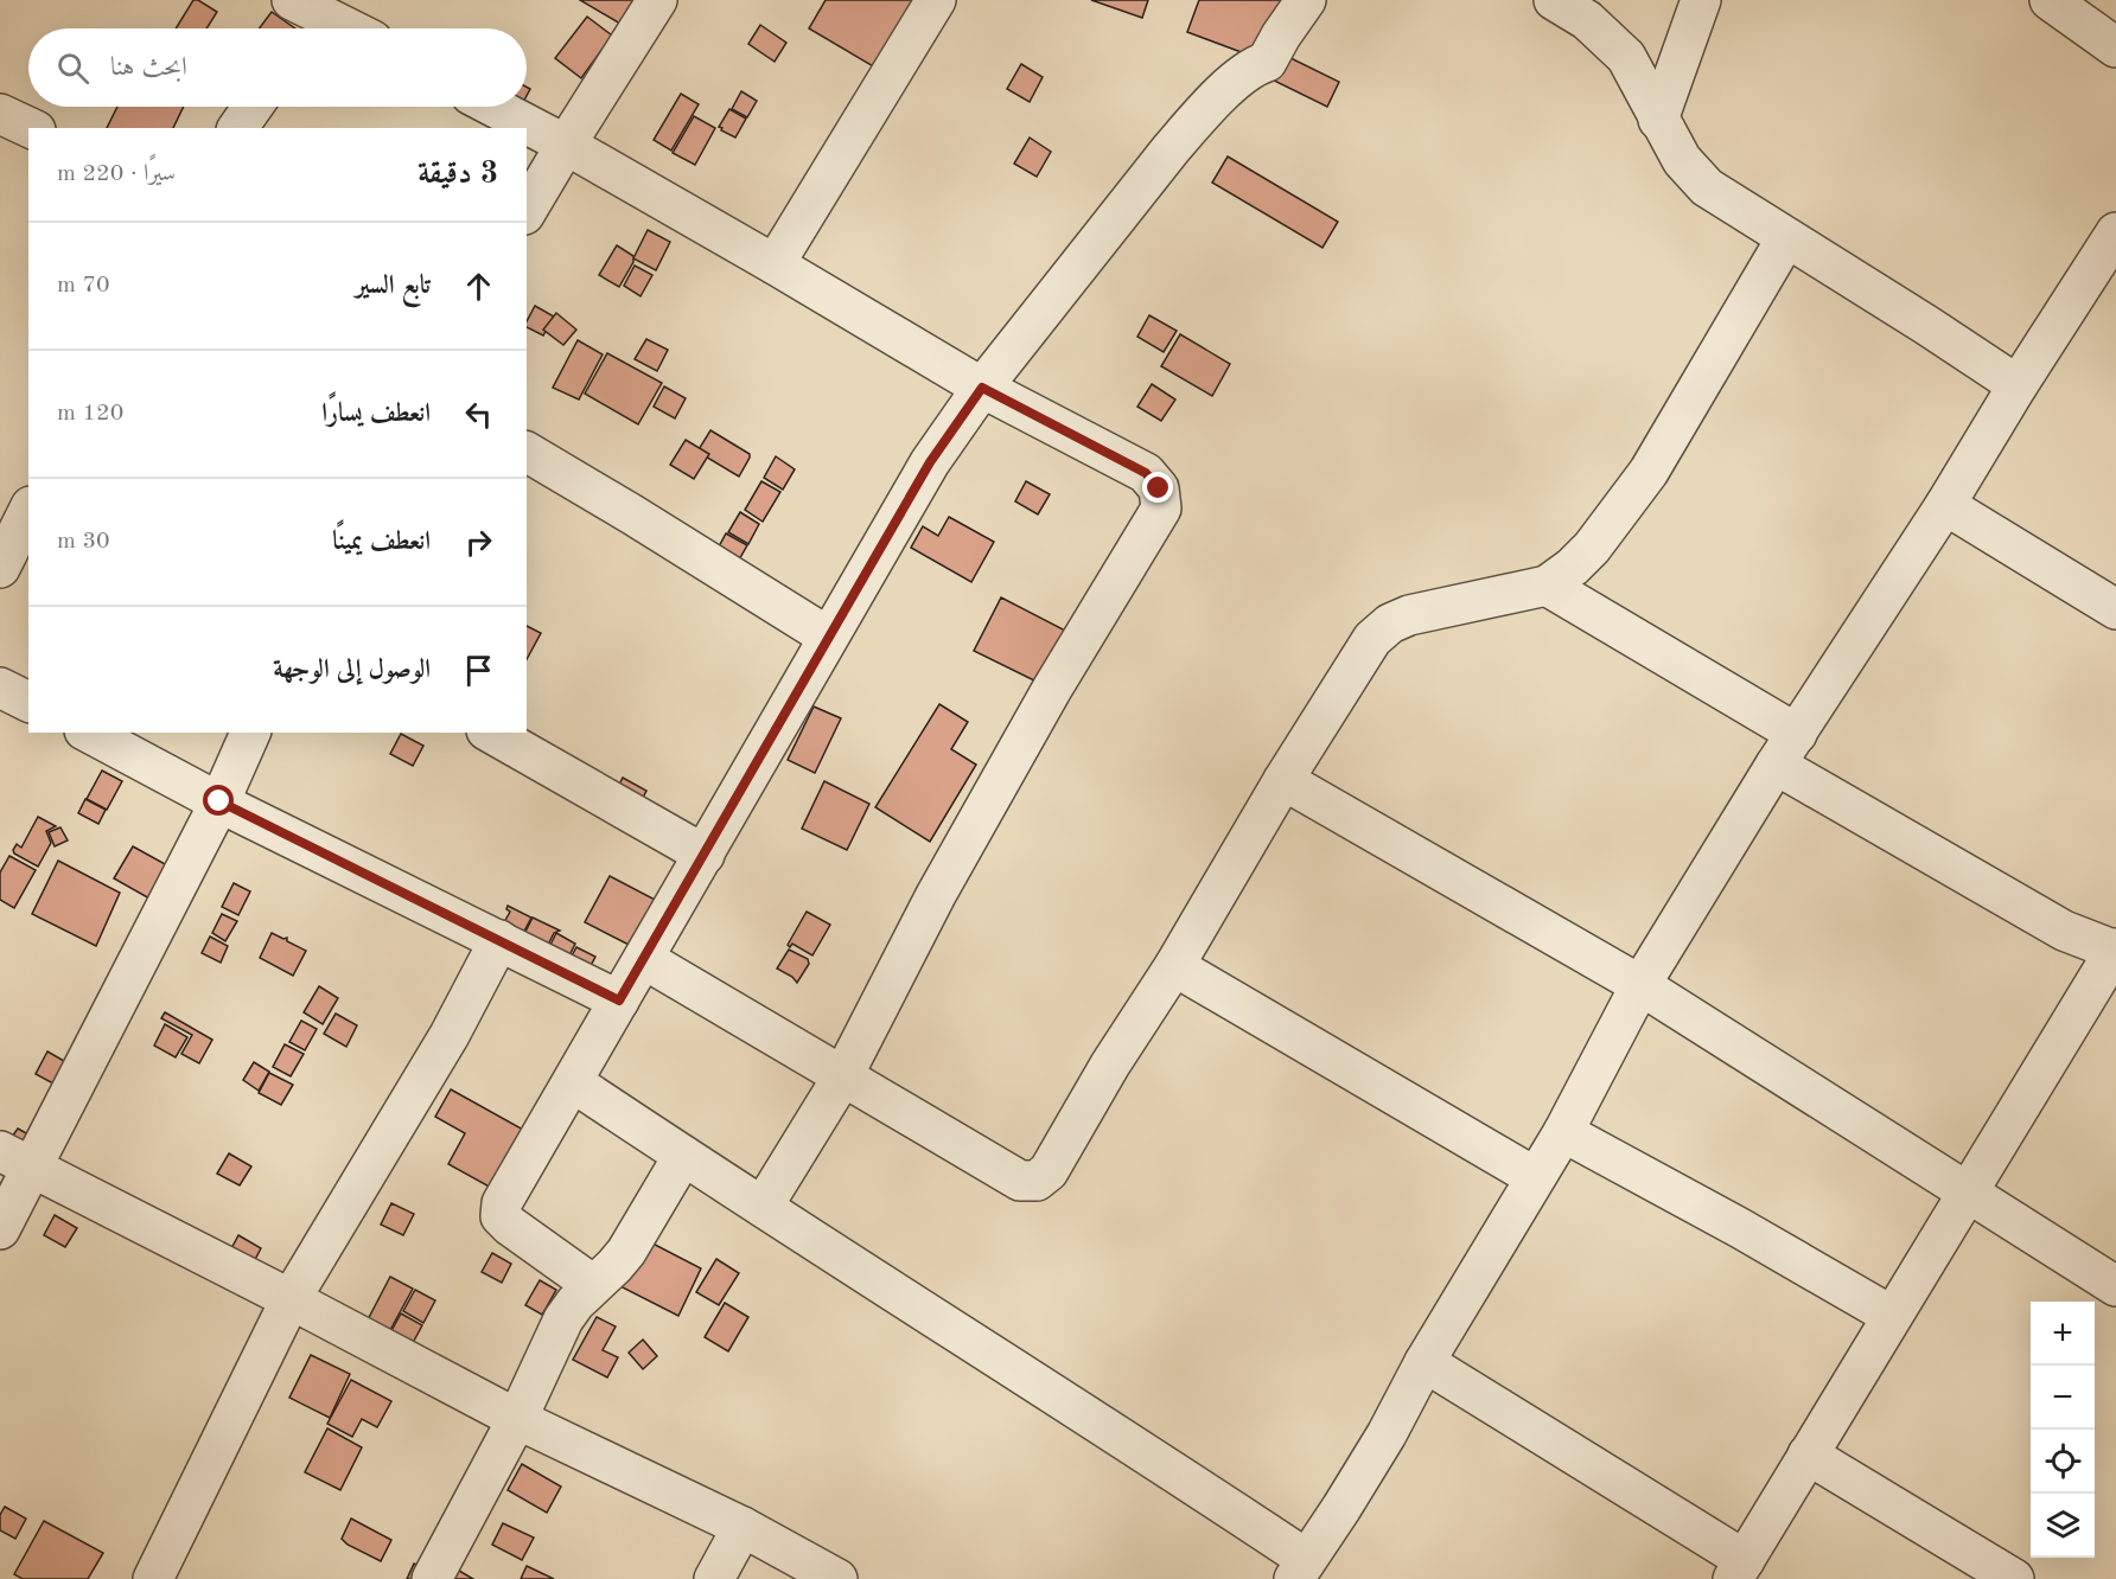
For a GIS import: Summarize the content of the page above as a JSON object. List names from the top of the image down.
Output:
{
  "page": {
    "search": "ابحث هنا",
    "heading": ["3 دقيقة", "سيرًا · 220 m"],
    "list": [
      ["تابع السير", "70 m"],
      ["انعطف يسارًا", "120 m"],
      ["انعطف يمينًا", "30 m"],
      "الوصول إلى الوجهة"
    ],
    "map_buttons": ["+", "−"]
  }
}
